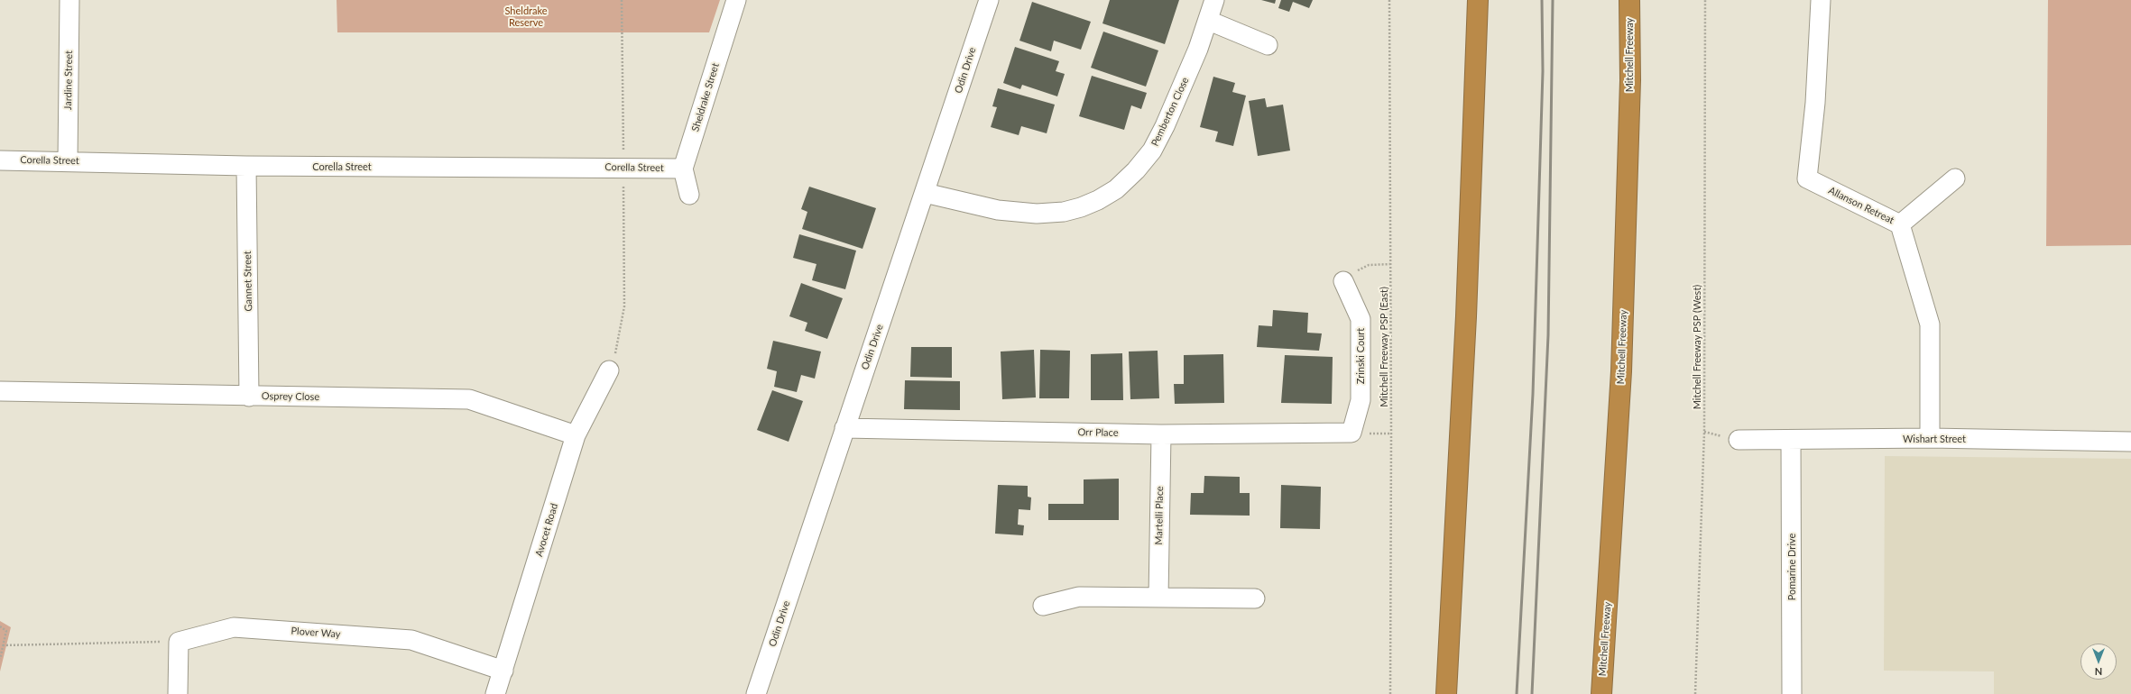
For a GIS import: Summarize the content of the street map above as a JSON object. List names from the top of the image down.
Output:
{
  "streets": {
    "highway": ["Mitchell Freeway"],
    "street": [
      "Odin Drive",
      "Jardine Street",
      "Sheldrake Street",
      "Pemberton Close",
      "Corella Street",
      "Allanson Retreat",
      "Gannet Street",
      "Zrinski Court",
      "Osprey Close",
      "Orr Place",
      "Wishart Street",
      "Martelli Place",
      "Avocet Road",
      "Pomarine Drive",
      "Plover Way"
    ],
    "path": ["Mitchell Freeway PSP (East)", "Mitchell Freeway PSP (West)"]
  },
  "crossings": [
    ["Odin Drive", "Pemberton Close"],
    ["Odin Drive", "Orr Place"],
    ["Jardine Street", "Corella Street"],
    ["Sheldrake Street", "Corella Street"],
    ["Corella Street", "Gannet Street"],
    ["Allanson Retreat", "Wishart Street"],
    ["Gannet Street", "Osprey Close"],
    ["Zrinski Court", "Orr Place"],
    ["Osprey Close", "Avocet Road"],
    ["Orr Place", "Martelli Place"],
    ["Wishart Street", "Pomarine Drive"],
    ["Avocet Road", "Plover Way"]
  ],
  "parks": ["Sheldrake Reserve"],
  "north": "bottom"
}
